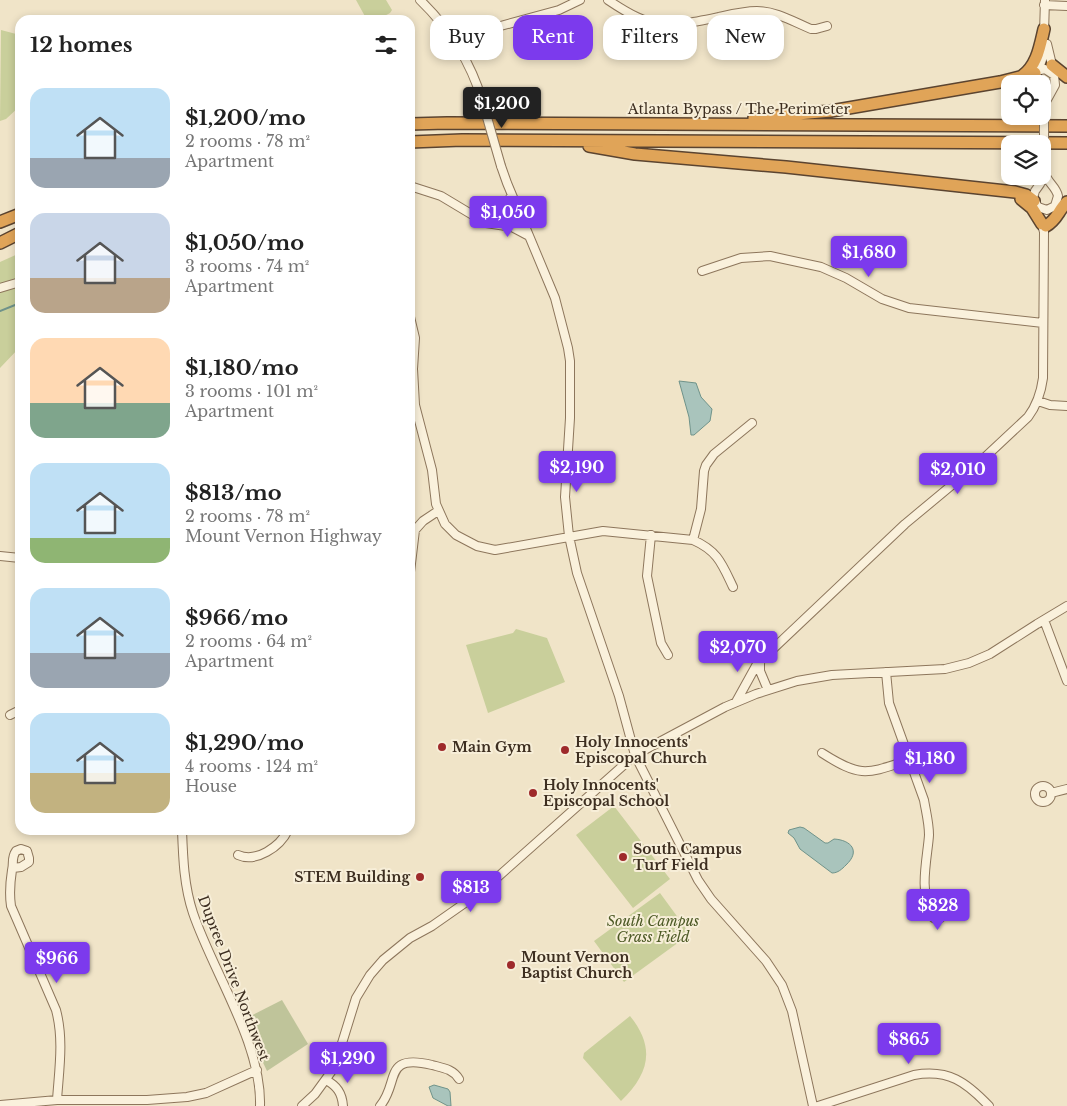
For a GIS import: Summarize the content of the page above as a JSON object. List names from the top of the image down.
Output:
{
  "streets": {
    "highway": ["Atlanta Bypass / The Perimeter"],
    "street": ["Dupree Drive Northwest"]
  },
  "parks": ["South Campus Grass Field"],
  "places": [
    "Main Gym",
    "Holy Innocents' Episcopal Church",
    "Holy Innocents' Episcopal School",
    "South Campus Turf Field",
    "STEM Building",
    "Mount Vernon Baptist Church"
  ],
  "page": {
    "chip": [
      "Buy",
      "Rent",
      "Filters",
      "New"
    ],
    "heading": "12 homes",
    "list": [
      {
        "name": "$1,200/mo",
        "note": "2 rooms · 78 m² · Apartment"
      },
      {
        "name": "$1,050/mo",
        "note": "3 rooms · 74 m² · Apartment"
      },
      {
        "name": "$1,180/mo",
        "note": "3 rooms · 101 m² · Apartment"
      },
      {
        "name": "$813/mo",
        "note": "2 rooms · 78 m² · Mount Vernon Highway"
      },
      {
        "name": "$966/mo",
        "note": "2 rooms · 64 m² · Apartment"
      },
      {
        "name": "$1,290/mo",
        "note": "4 rooms · 124 m² · House"
      }
    ],
    "price": [
      "$1,200",
      "$1,050",
      "$1,680",
      "$2,190",
      "$2,010",
      "$2,070",
      "$1,180",
      "$813",
      "$828",
      "$966",
      "$865",
      "$1,290"
    ]
  }
}
